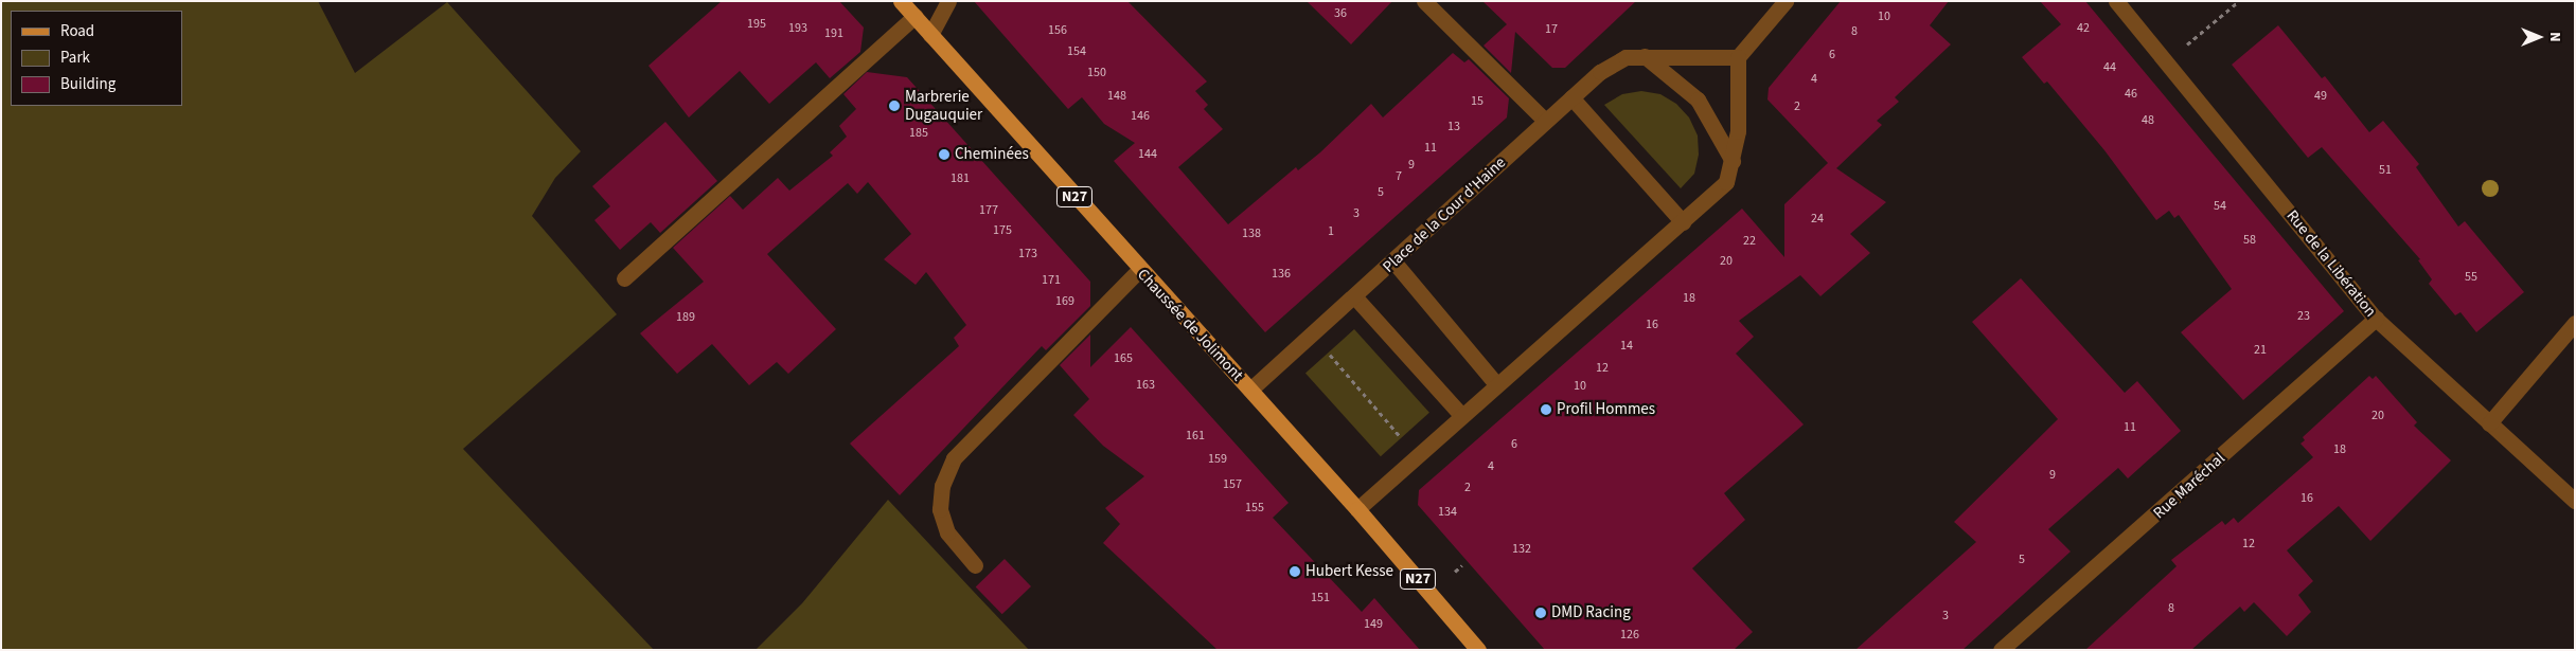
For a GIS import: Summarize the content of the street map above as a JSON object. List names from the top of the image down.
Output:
{
  "streets": {
    "main road": ["N27", "Chaussée de Jolimont"],
    "street": ["Place de la Cour d'Haine", "Rue de la Libération", "Rue Maréchal"]
  },
  "crossings": [
    ["Place de la Cour d'Haine", "Chaussée de Jolimont"],
    ["Rue de la Libération", "Rue Maréchal"]
  ],
  "places": [
    "Marbrerie Dugauquier",
    "Cheminées",
    "Profil Hommes",
    "Hubert Kesse",
    "DMD Racing"
  ],
  "house_numbers": [
    "36",
    "10",
    "195",
    "193",
    "42",
    "17",
    "156",
    "8",
    "191",
    "154",
    "6",
    "44",
    "150",
    "4",
    "46",
    "148",
    "49",
    "15",
    "2",
    "146",
    "48",
    "13",
    "185",
    "11",
    "144",
    "9",
    "51",
    "7",
    "181",
    "5",
    "54",
    "177",
    "3",
    "24",
    "175",
    "1",
    "138",
    "58",
    "22",
    "173",
    "20",
    "136",
    "55",
    "171",
    "18",
    "169",
    "23",
    "189",
    "16",
    "14",
    "21",
    "165",
    "12",
    "163",
    "10",
    "20",
    "11",
    "161",
    "6",
    "18",
    "159",
    "4",
    "9",
    "157",
    "2",
    "16",
    "155",
    "134",
    "12",
    "132",
    "5",
    "151",
    "8",
    "3",
    "149",
    "126"
  ],
  "legend": ["Road", "Park", "Building"],
  "north": "right"
}
